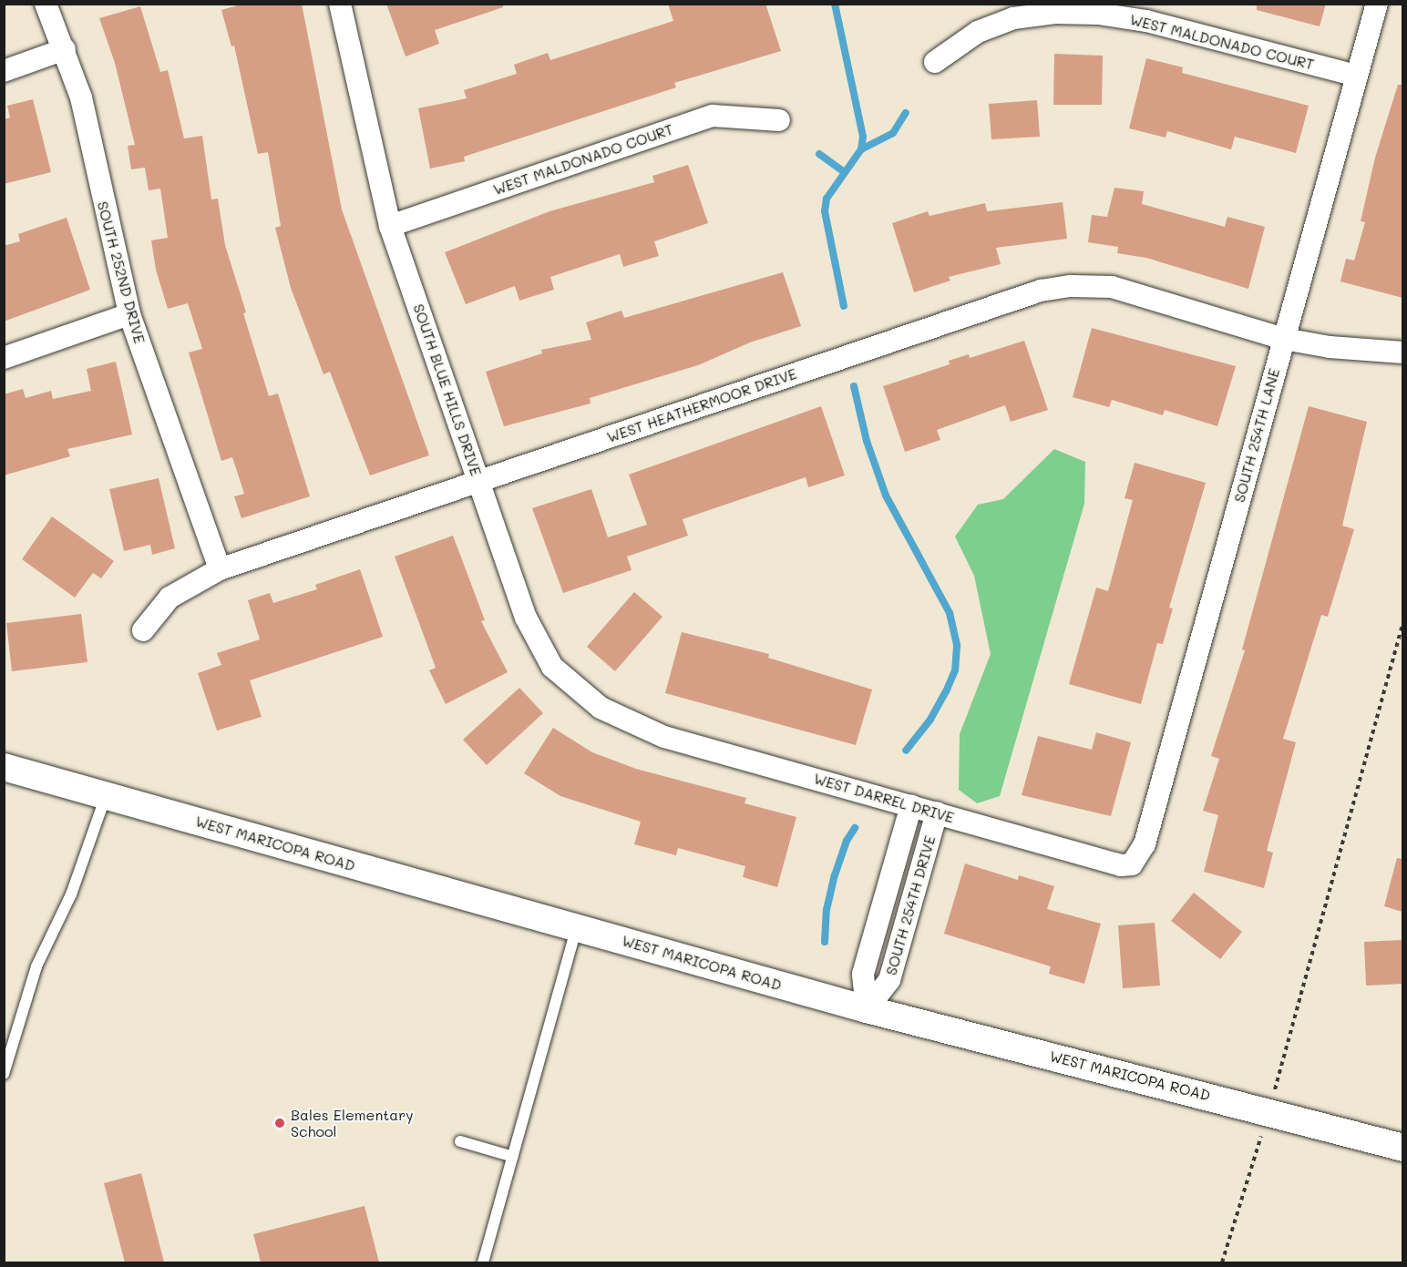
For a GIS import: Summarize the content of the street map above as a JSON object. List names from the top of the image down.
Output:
{
  "streets": {
    "street": [
      "WEST MALDONADO COURT",
      "SOUTH 252ND DRIVE",
      "SOUTH BLUE HILLS DRIVE",
      "WEST HEATHERMOOR DRIVE",
      "SOUTH 254TH LANE",
      "WEST DARREL DRIVE",
      "WEST MARICOPA ROAD",
      "SOUTH 254TH DRIVE"
    ]
  },
  "crossings": [
    ["WEST MALDONADO COURT", "SOUTH BLUE HILLS DRIVE"],
    ["WEST MALDONADO COURT", "SOUTH 254TH LANE"],
    ["SOUTH 252ND DRIVE", "WEST HEATHERMOOR DRIVE"],
    ["SOUTH BLUE HILLS DRIVE", "WEST HEATHERMOOR DRIVE"],
    ["SOUTH BLUE HILLS DRIVE", "WEST DARREL DRIVE"],
    ["WEST HEATHERMOOR DRIVE", "SOUTH 254TH LANE"],
    ["SOUTH 254TH LANE", "WEST DARREL DRIVE"],
    ["WEST DARREL DRIVE", "SOUTH 254TH DRIVE"],
    ["WEST MARICOPA ROAD", "SOUTH 254TH DRIVE"]
  ],
  "places": ["Bales Elementary School"]
}
